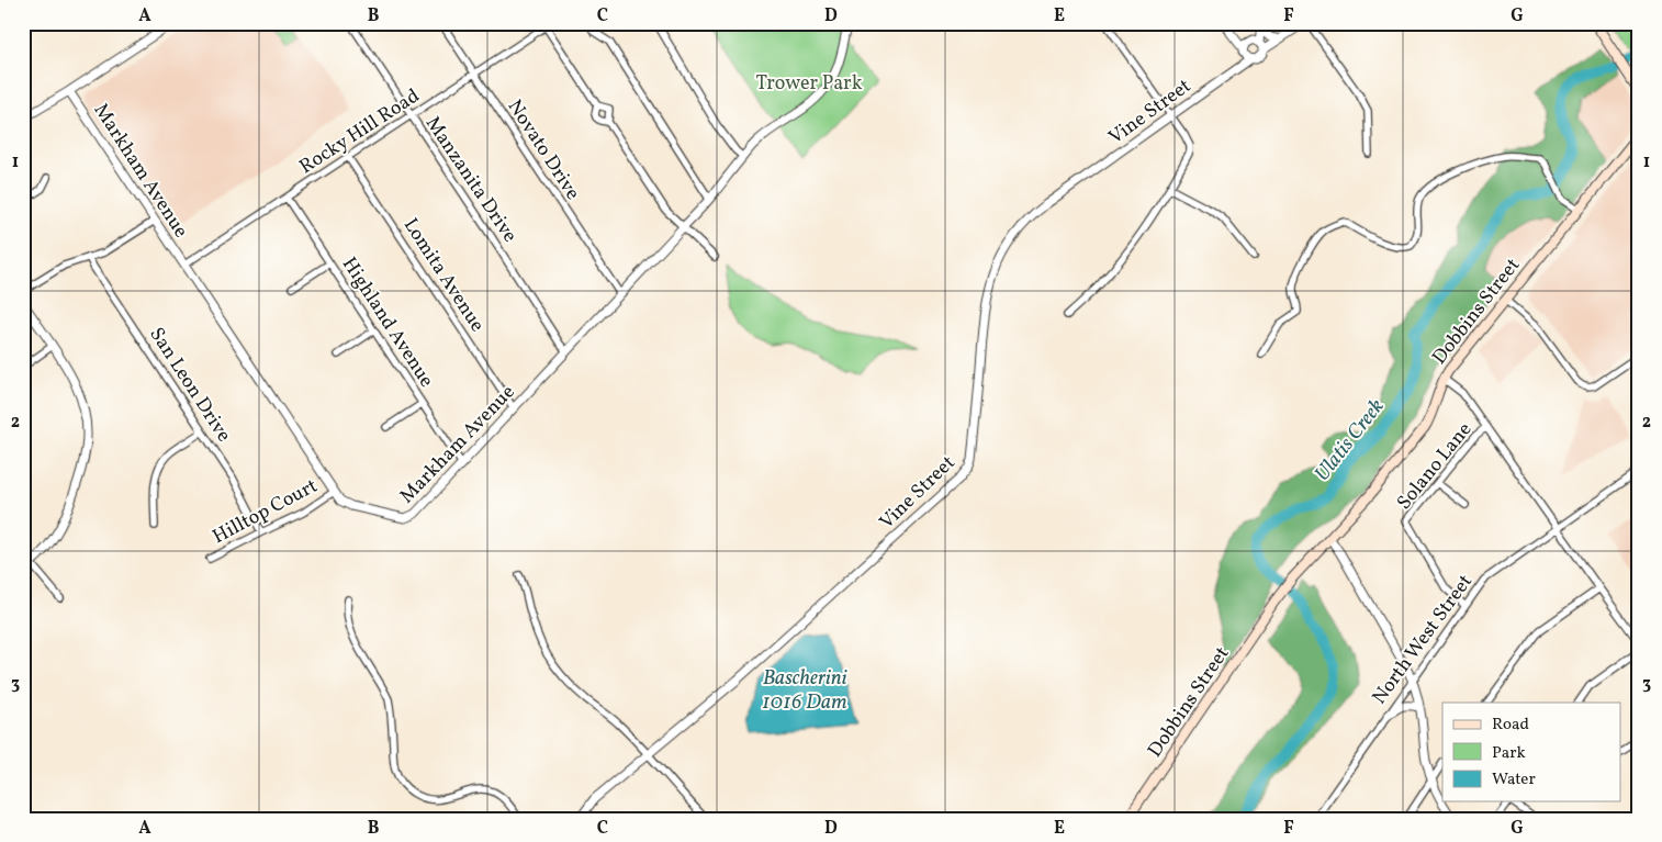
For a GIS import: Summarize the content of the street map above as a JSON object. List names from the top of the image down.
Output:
{
  "streets": {
    "main road": ["Dobbins Street"],
    "street": [
      "Vine Street",
      "Rocky Hill Road",
      "Novato Drive",
      "Markham Avenue",
      "Manzanita Drive",
      "Lomita Avenue",
      "Highland Avenue",
      "San Leon Drive",
      "Solano Lane",
      "Hilltop Court",
      "North West Street"
    ]
  },
  "crossings": [
    ["Rocky Hill Road", "Novato Drive"],
    ["Rocky Hill Road", "Markham Avenue"],
    ["Rocky Hill Road", "Manzanita Drive"],
    ["Rocky Hill Road", "Lomita Avenue"],
    ["Rocky Hill Road", "Highland Avenue"],
    ["Novato Drive", "Markham Avenue"],
    ["Markham Avenue", "Manzanita Drive"],
    ["Markham Avenue", "Lomita Avenue"],
    ["Markham Avenue", "Highland Avenue"],
    ["Markham Avenue", "Hilltop Court"],
    ["San Leon Drive", "Hilltop Court"],
    ["Solano Lane", "North West Street"]
  ],
  "water": ["Ulatis Creek", "Bascherini 1016 Dam"],
  "parks": ["Trower Park"],
  "legend": ["Road", "Park", "Water"],
  "grid": {
    "columns": [
      "A",
      "B",
      "C",
      "D",
      "E",
      "F",
      "G"
    ],
    "rows": ["1", "2", "3"]
  }
}
